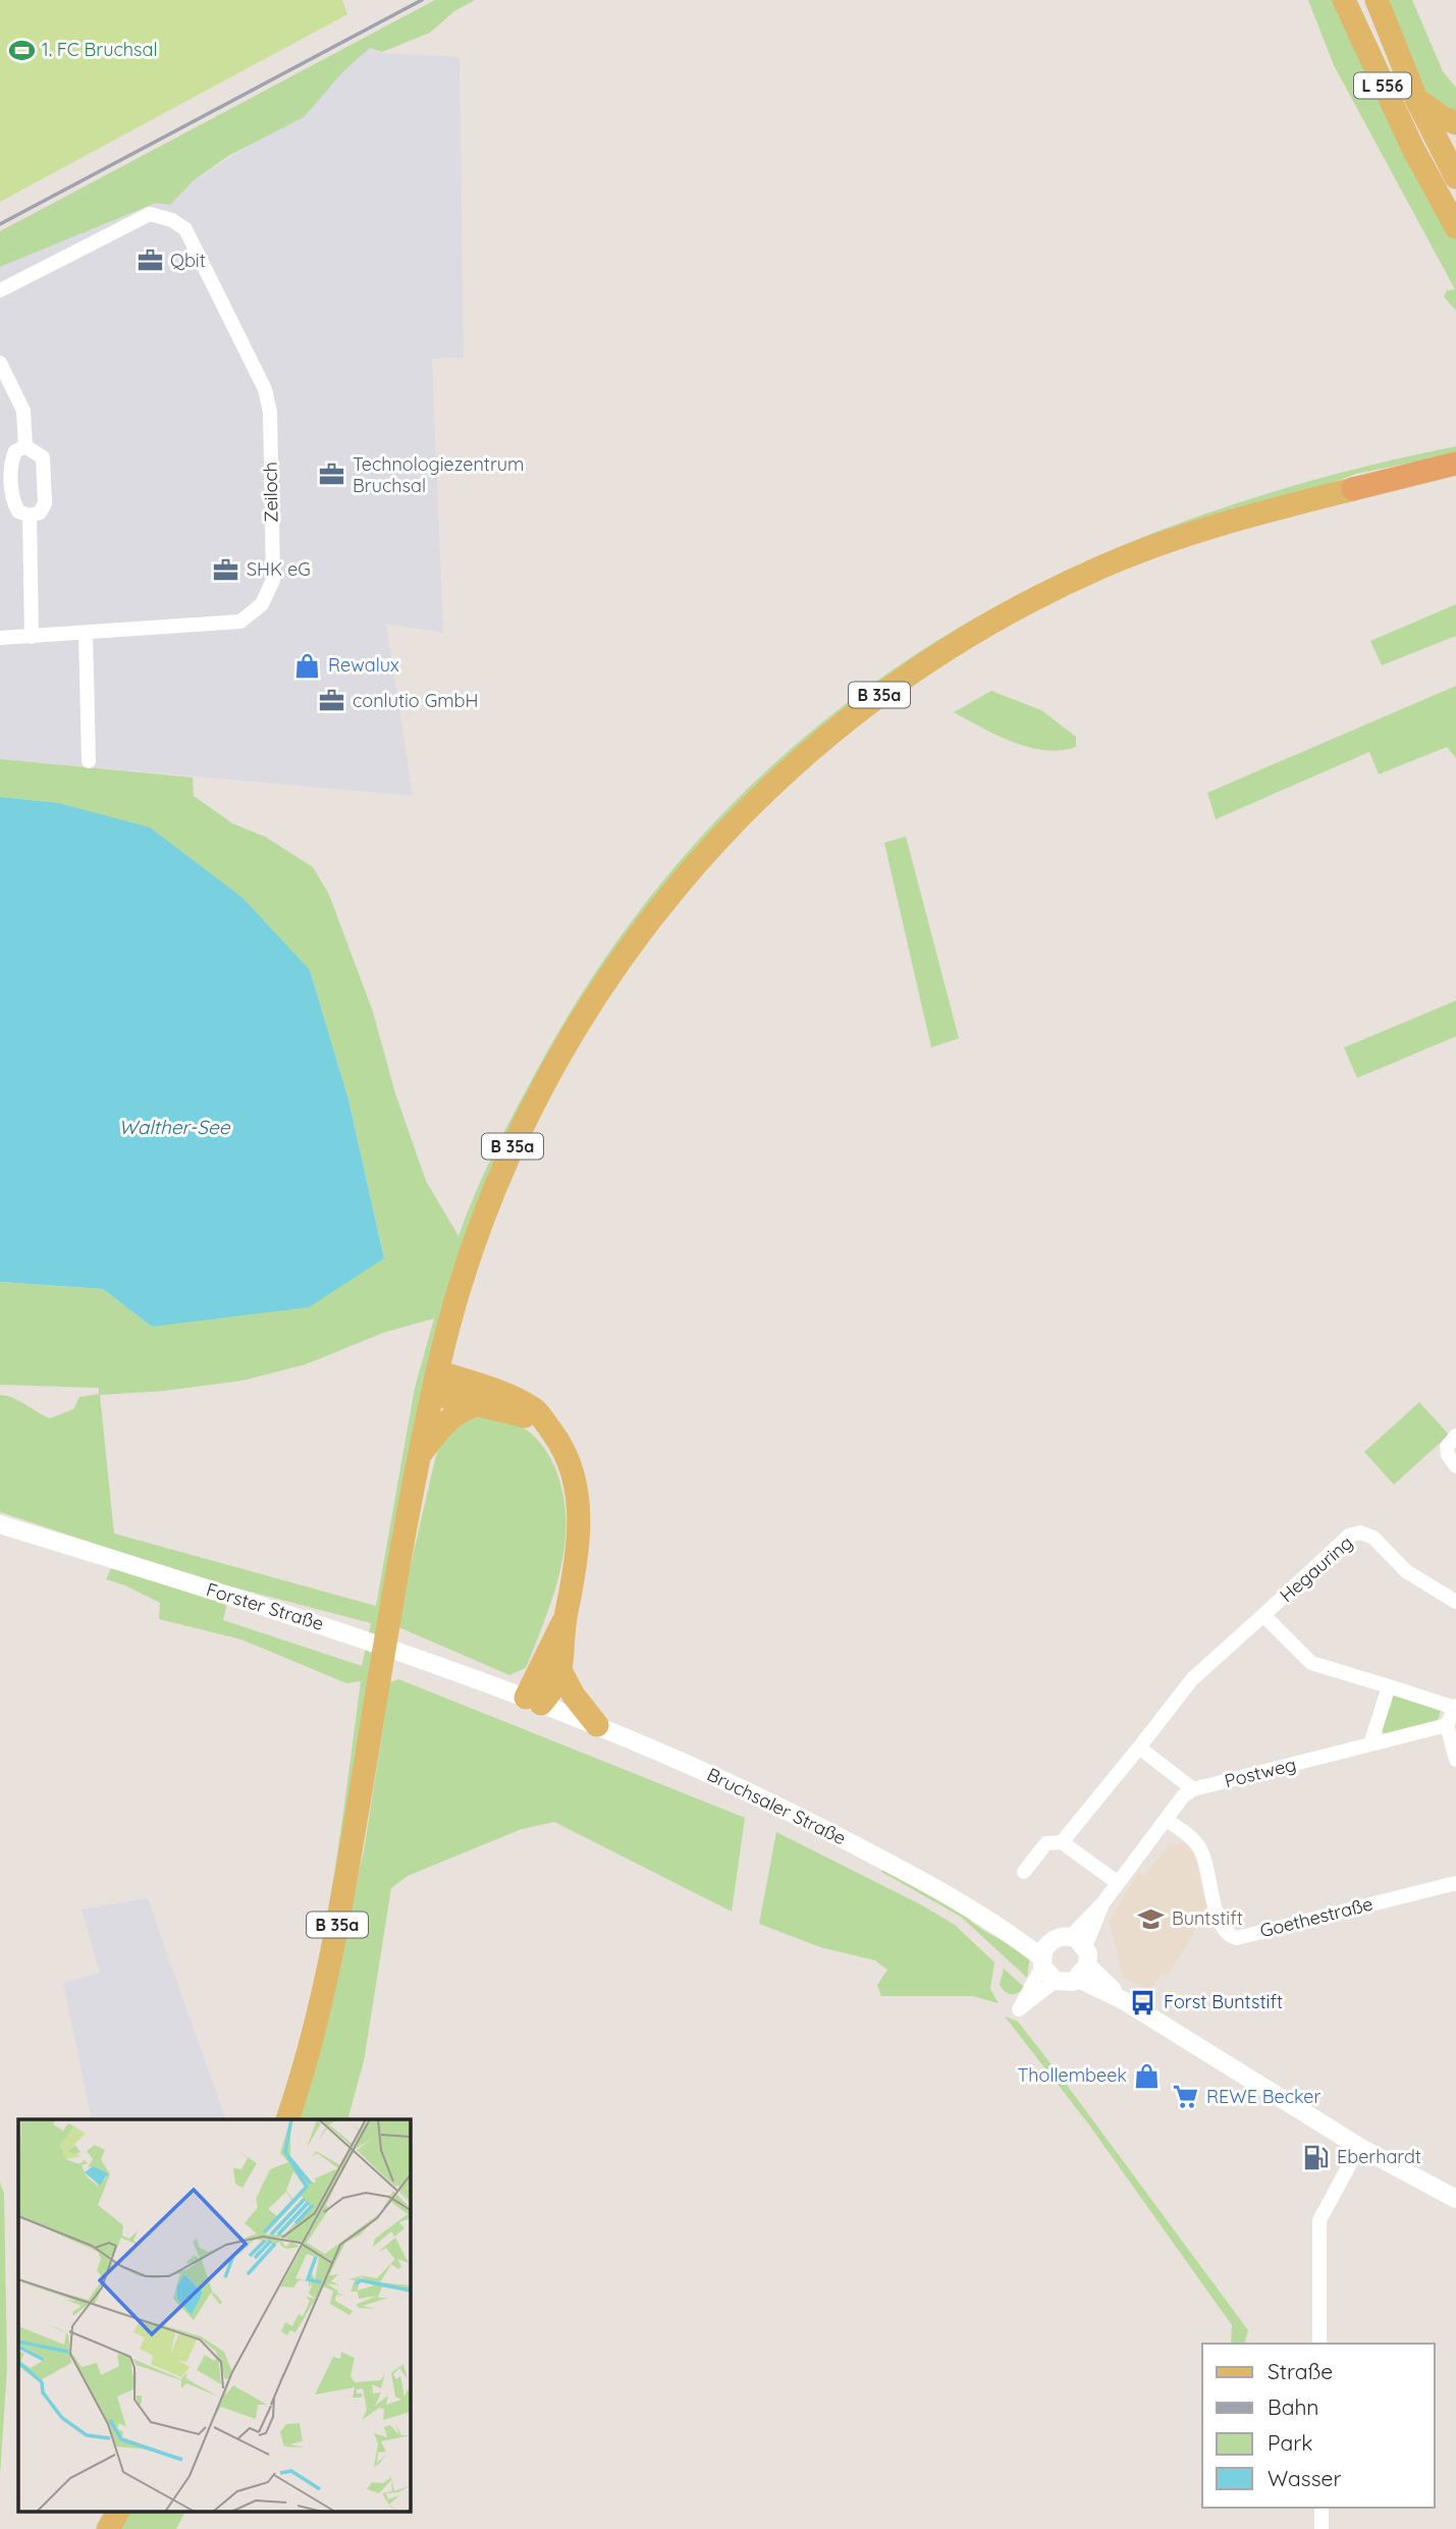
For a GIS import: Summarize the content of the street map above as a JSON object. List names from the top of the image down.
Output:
{
  "streets": {
    "highway": ["B 35a"],
    "main road": ["L 556"],
    "street": [
      "Zeiloch",
      "Hegauring",
      "Forster Straße",
      "Postweg",
      "Bruchsaler Straße",
      "Goethestraße"
    ]
  },
  "crossings": [
    ["Forster Straße", "Bruchsaler Straße"]
  ],
  "water": ["Walther-See"],
  "places": {
    "sports": ["1. FC Bruchsal"],
    "office": [
      "Qbit",
      "Technologiezentrum Bruchsal",
      "SHK eG",
      "conlutio GmbH"
    ],
    "shop": ["Rewalux", "Thollembeek"],
    "school or university": ["Buntstift"],
    "bus stop": ["Forst Buntstift"],
    "supermarket": ["REWE Becker"],
    "fuel station": ["Eberhardt"]
  },
  "legend": [
    "Straße",
    "Bahn",
    "Park",
    "Wasser"
  ]
}
